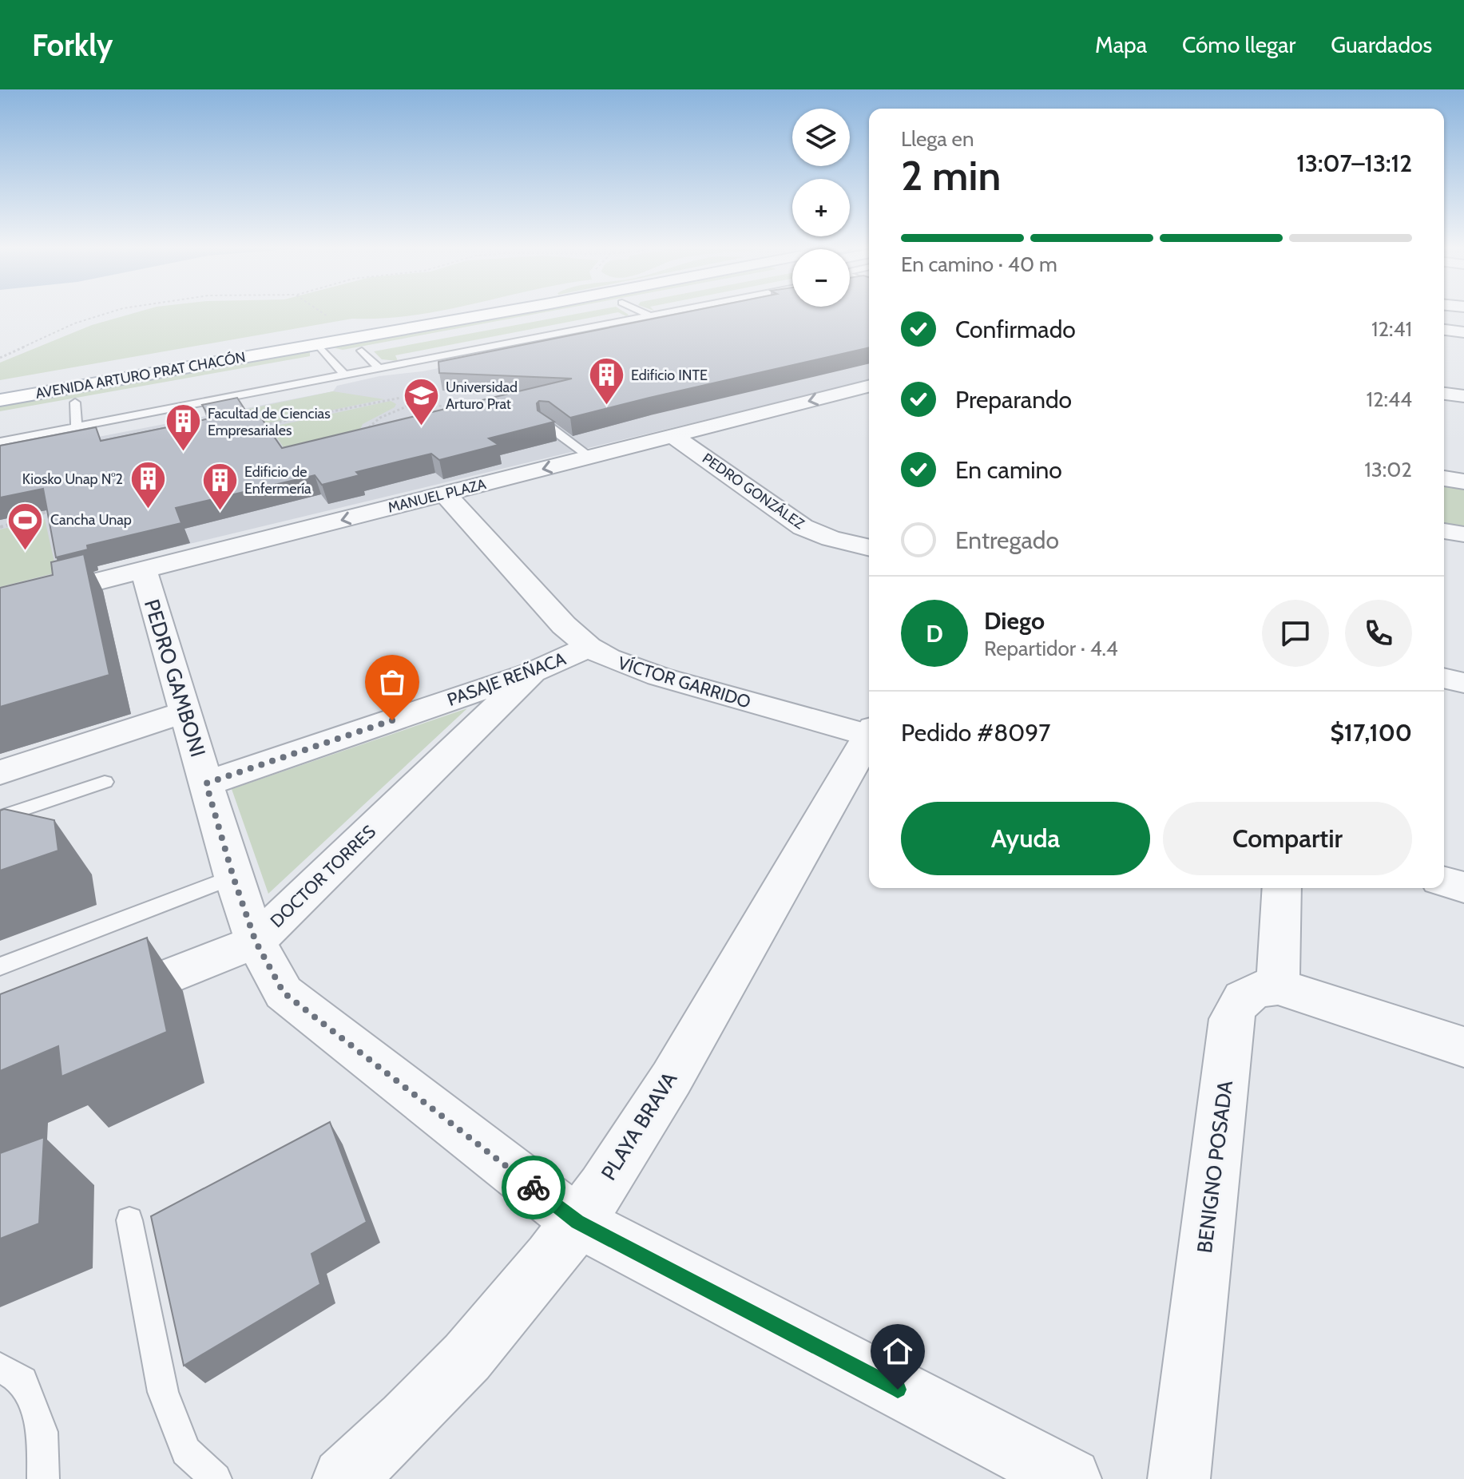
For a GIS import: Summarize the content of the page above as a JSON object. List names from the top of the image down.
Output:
{
  "streets": {
    "main road": ["AVENIDA ARTURO PRAT CHACÓN"],
    "street": [
      "PEDRO GONZÁLEZ",
      "MANUEL PLAZA",
      "PEDRO GAMBONI",
      "PASAJE REÑACA",
      "VÍCTOR GARRIDO",
      "DOCTOR TORRES",
      "PLAYA BRAVA",
      "BENIGNO POSADA"
    ]
  },
  "crossings": [
    ["PEDRO GONZÁLEZ", "MANUEL PLAZA"],
    ["MANUEL PLAZA", "PEDRO GAMBONI"],
    ["MANUEL PLAZA", "VÍCTOR GARRIDO"],
    ["PEDRO GAMBONI", "PASAJE REÑACA"],
    ["PEDRO GAMBONI", "DOCTOR TORRES"],
    ["PEDRO GAMBONI", "PLAYA BRAVA"],
    ["PASAJE REÑACA", "VÍCTOR GARRIDO"],
    ["PASAJE REÑACA", "DOCTOR TORRES"]
  ],
  "one_way": ["MANUEL PLAZA"],
  "places": {
    "building": [
      "Edificio INTE",
      "Facultad de Ciencias Empresariales",
      "Kiosko Unap N°2",
      "Edificio de Enfermería"
    ],
    "school or university": ["Universidad Arturo Prat"],
    "sports": ["Cancha Unap"]
  },
  "page": {
    "header": "Forkly",
    "nav": ["Mapa", "Cómo llegar", "Guardados"],
    "map_buttons": ["+", "−"],
    "heading": ["2 min", "Llega en", "13:07–13:12"],
    "panel": [
      "Diego",
      "Repartidor · 4.4",
      "Pedido #8097",
      "$17,100"
    ],
    "bar": "En camino · 40 m",
    "list": [
      ["Confirmado", "12:41"],
      ["Preparando", "12:44"],
      ["En camino", "13:02"],
      "Entregado"
    ],
    "round": "D",
    "buttons": ["Ayuda", "Compartir"]
  }
}
